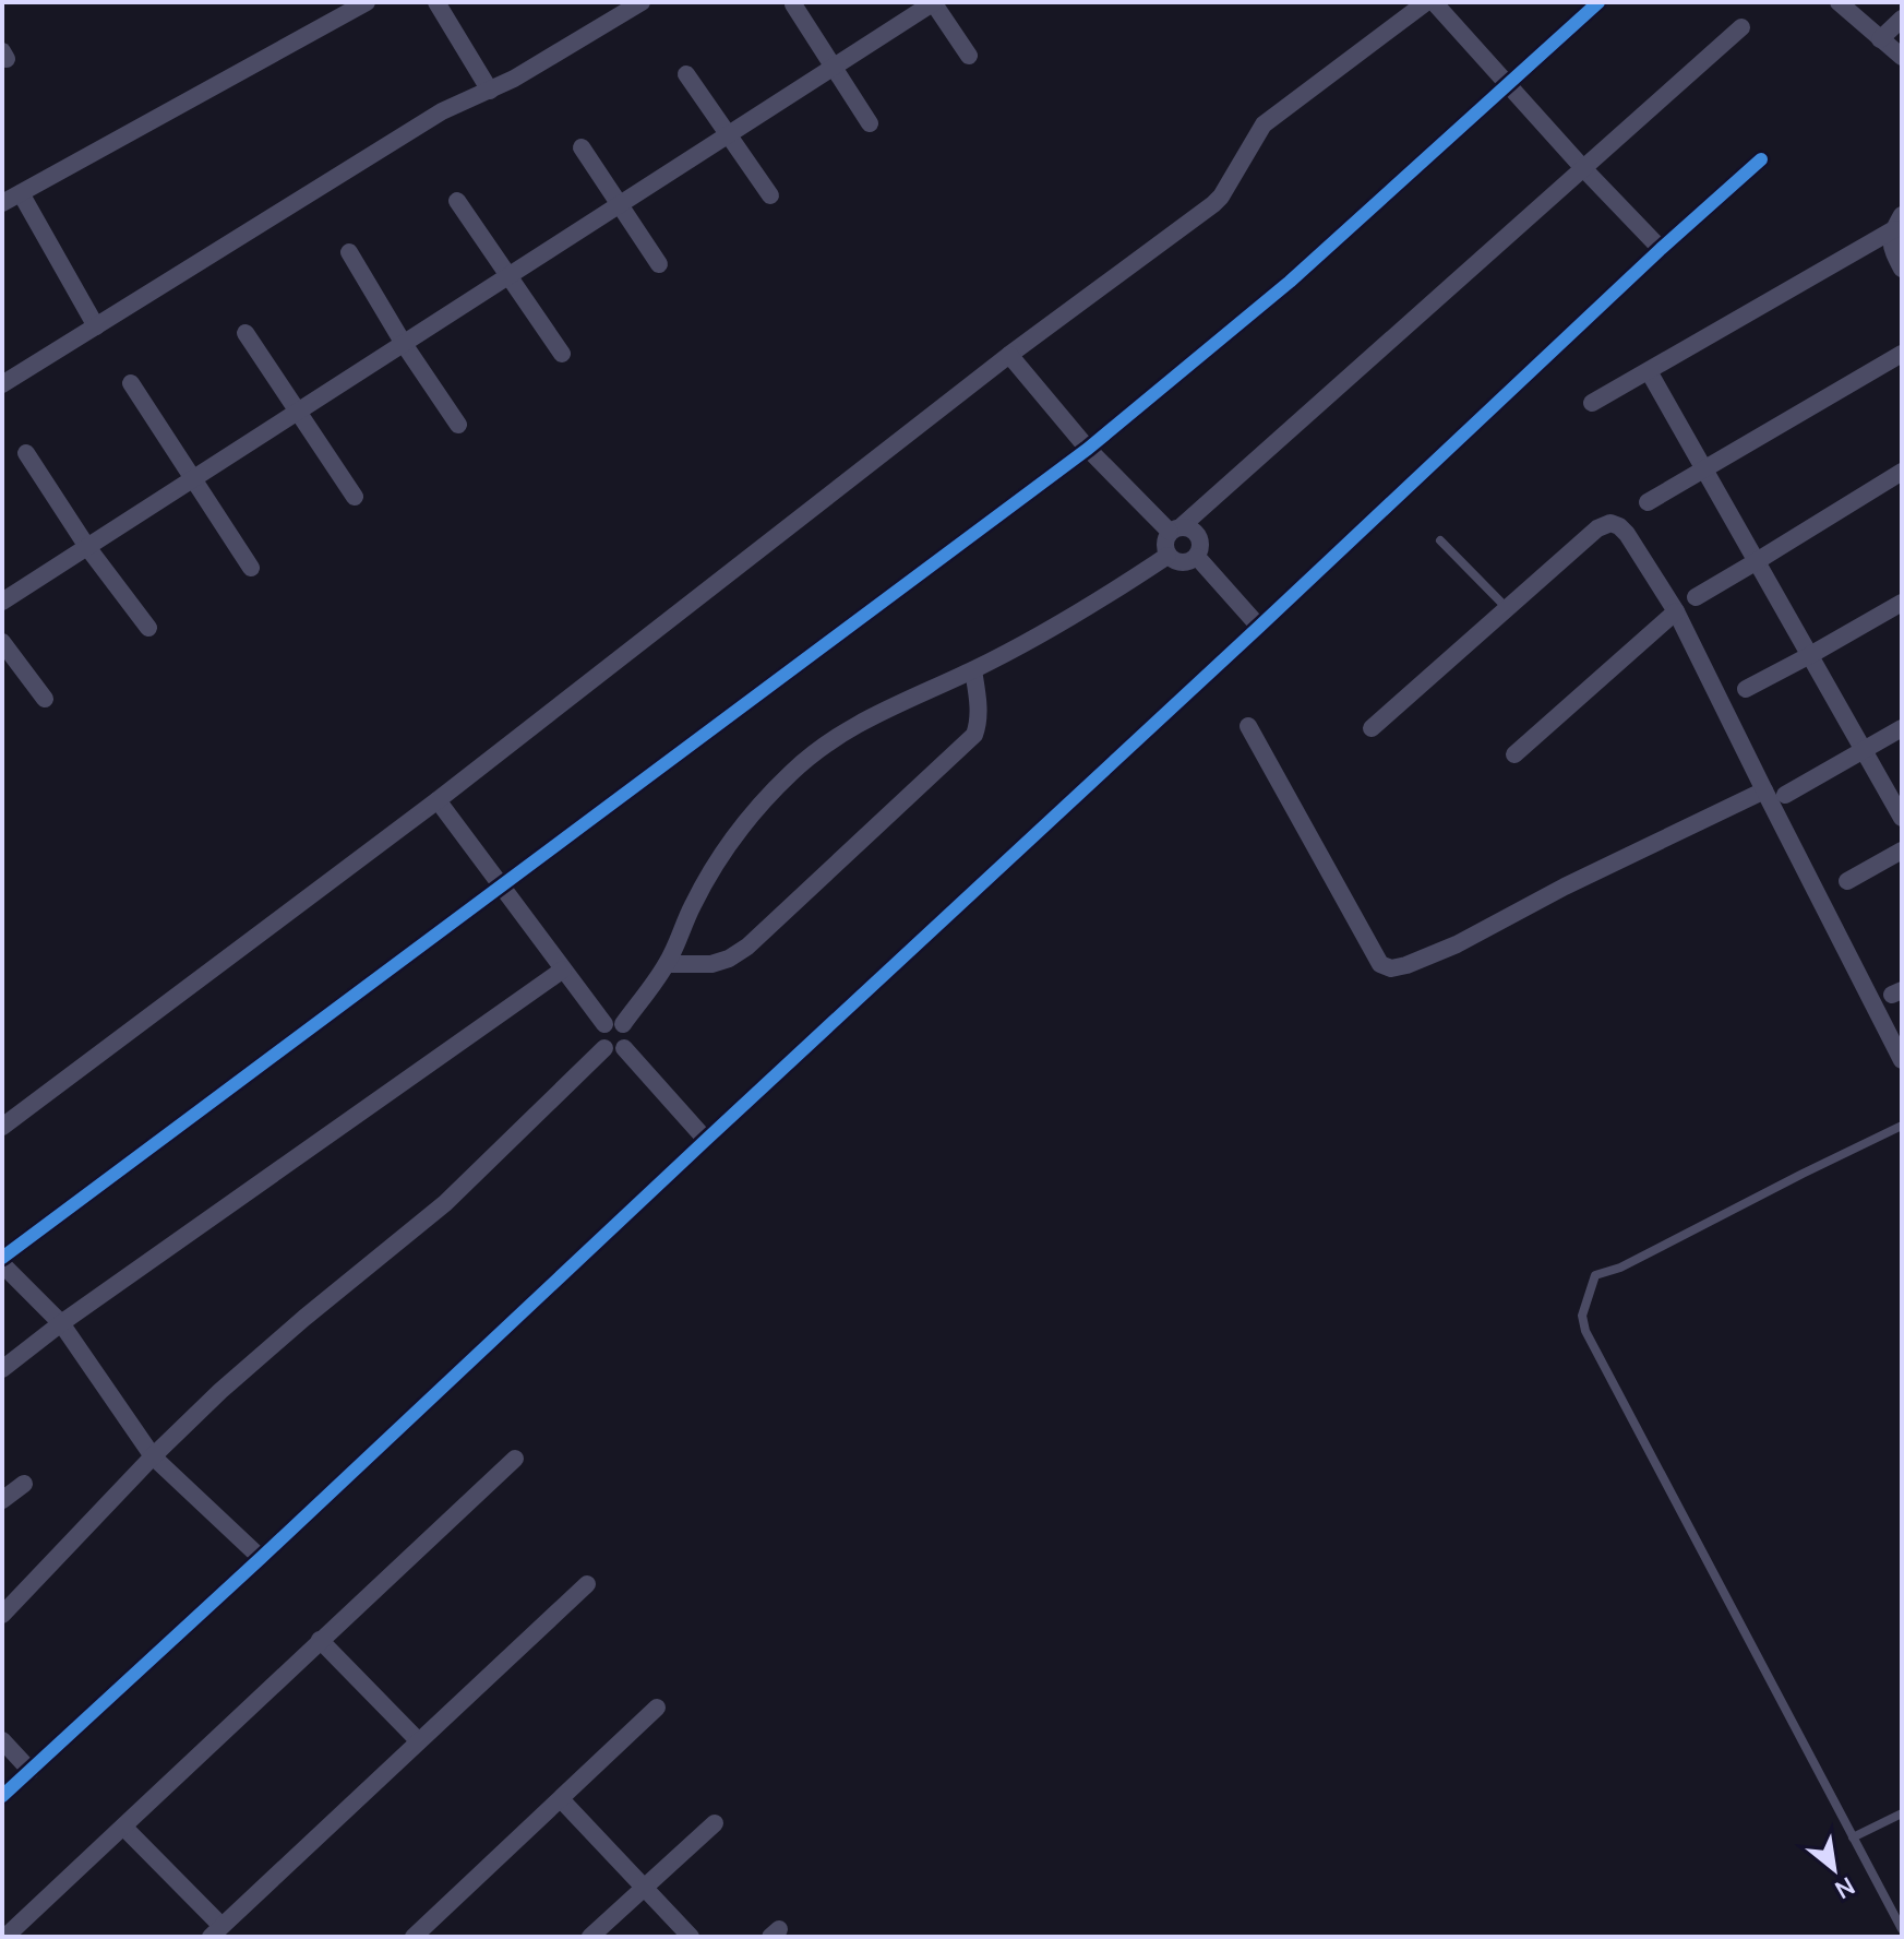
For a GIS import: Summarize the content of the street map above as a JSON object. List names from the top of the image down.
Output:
{
  "north": "bottom right"
}
